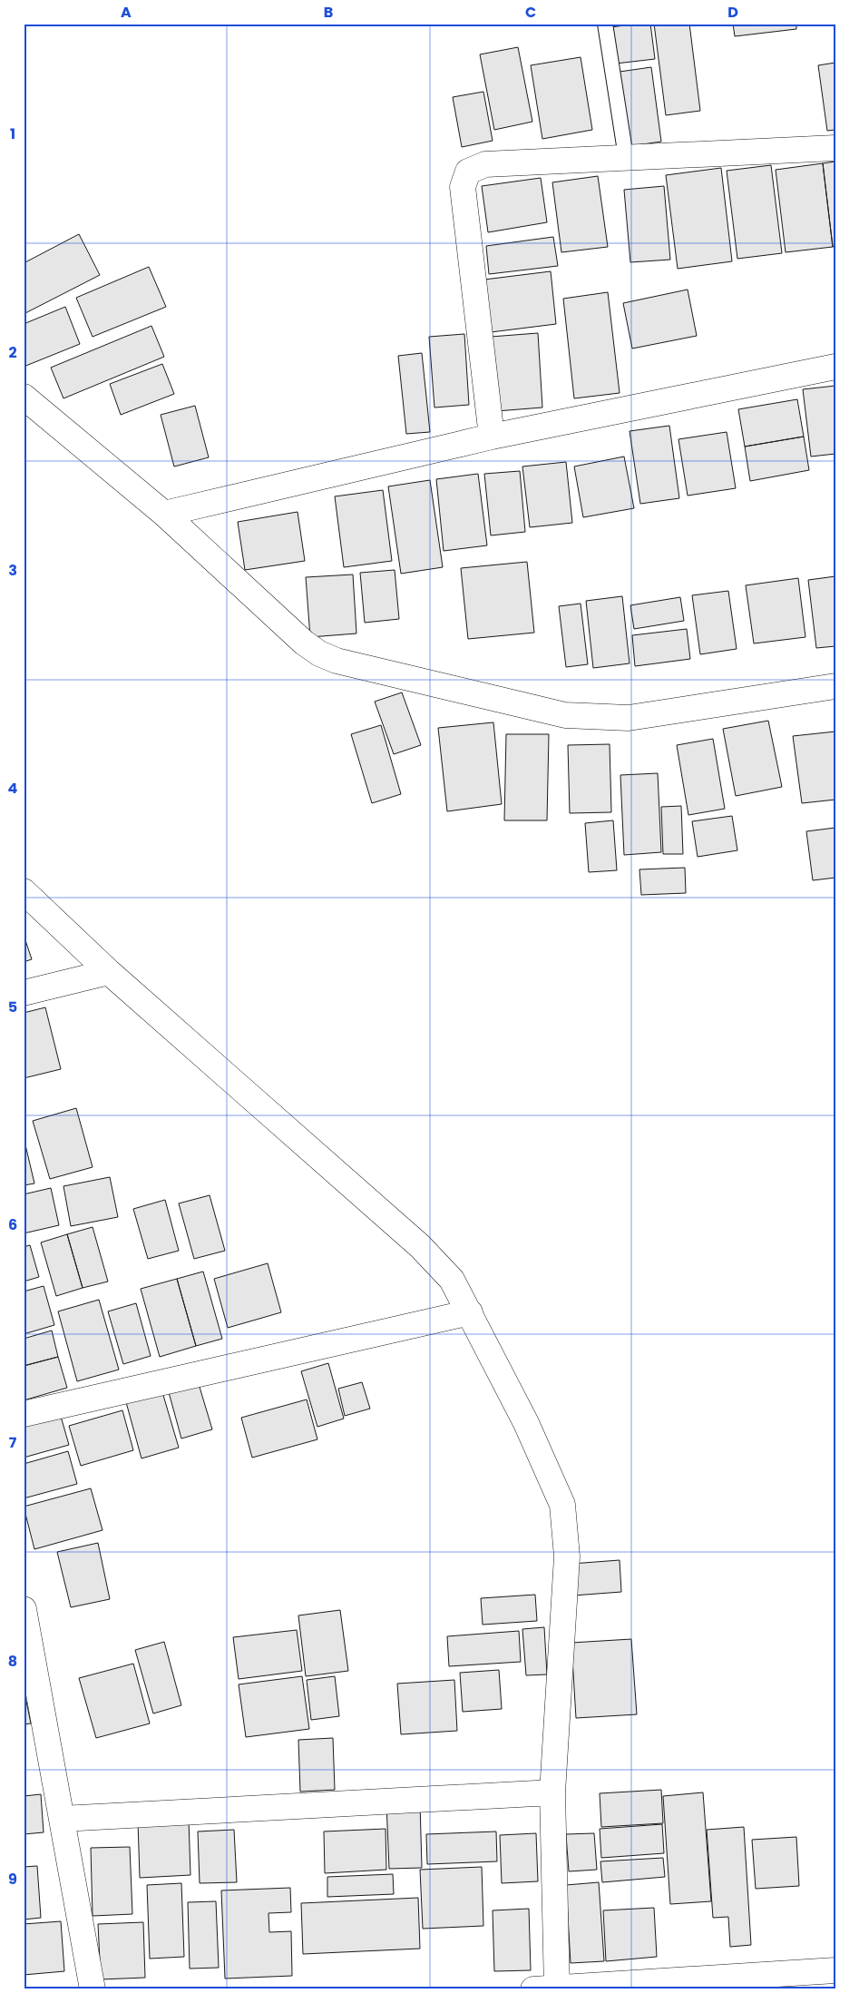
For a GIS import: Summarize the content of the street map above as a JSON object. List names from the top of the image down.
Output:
{
  "grid": {
    "columns": [
      "A",
      "B",
      "C",
      "D"
    ],
    "rows": [
      "1",
      "2",
      "3",
      "4",
      "5",
      "6",
      "7",
      "8",
      "9"
    ]
  }
}
